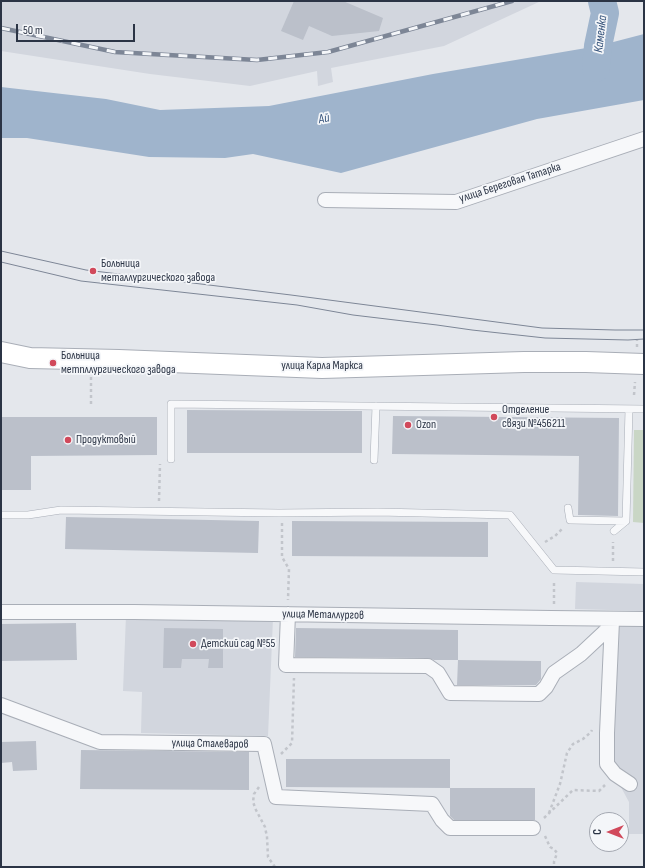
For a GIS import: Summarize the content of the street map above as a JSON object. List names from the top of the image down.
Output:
{
  "streets": {
    "main road": ["улица Карла Маркса"],
    "street": ["улица Береговая Татарка", "улица Металлургов", "улица Сталеваров"]
  },
  "water": ["Каменка", "Ай"],
  "places": [
    "Больница металлургического завода",
    "Больница метпллургического завода",
    "Отделение связи №456211",
    "Ozon",
    "Продуктовый",
    "Детский сад №55"
  ],
  "scale_bar": "50 m",
  "north": "left"
}
